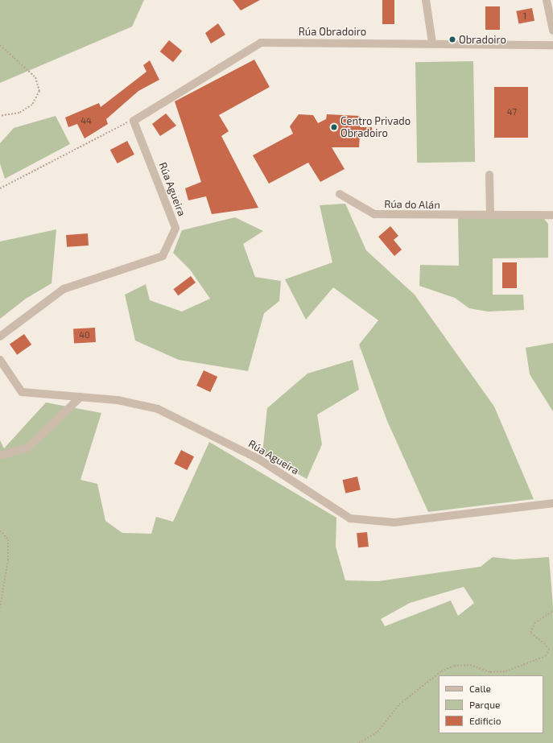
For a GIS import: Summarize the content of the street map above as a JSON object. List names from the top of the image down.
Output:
{
  "streets": {
    "street": ["Rúa Obradoiro", "Rúa Agueira", "Rúa do Alán"]
  },
  "crossings": [
    ["Rúa Obradoiro", "Rúa Agueira"]
  ],
  "places": ["Obradoiro", "Centro Privado Obradoiro"],
  "house_numbers": [
    "1",
    "47",
    "44",
    "40"
  ],
  "legend": ["Calle", "Parque", "Edificio"]
}
